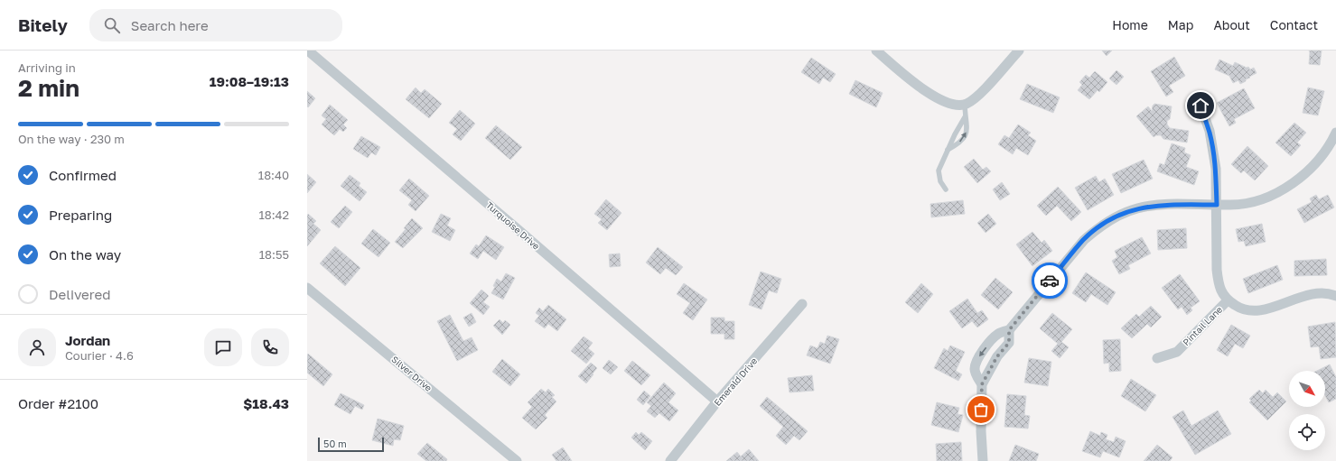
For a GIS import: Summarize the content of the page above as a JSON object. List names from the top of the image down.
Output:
{
  "streets": {
    "street": [
      "Turquoise Drive",
      "Pintail Lane",
      "Silver Drive",
      "Emerald Drive"
    ]
  },
  "crossings": [
    ["Turquoise Drive", "Emerald Drive"]
  ],
  "scale_bar": "50 m",
  "north": "bottom right",
  "page": {
    "header": "Bitely",
    "search": "Search here",
    "nav": [
      "Home",
      "Map",
      "About",
      "Contact"
    ],
    "heading": ["2 min", "Arriving in", "19:08–19:13"],
    "panel": [
      "Jordan",
      "Courier · 4.6",
      "Order #2100",
      "$18.43"
    ],
    "bar": "On the way · 230 m",
    "list": [
      ["Confirmed", "18:40"],
      ["Preparing", "18:42"],
      ["On the way", "18:55"],
      "Delivered"
    ],
    "scale": "50 m"
  }
}
